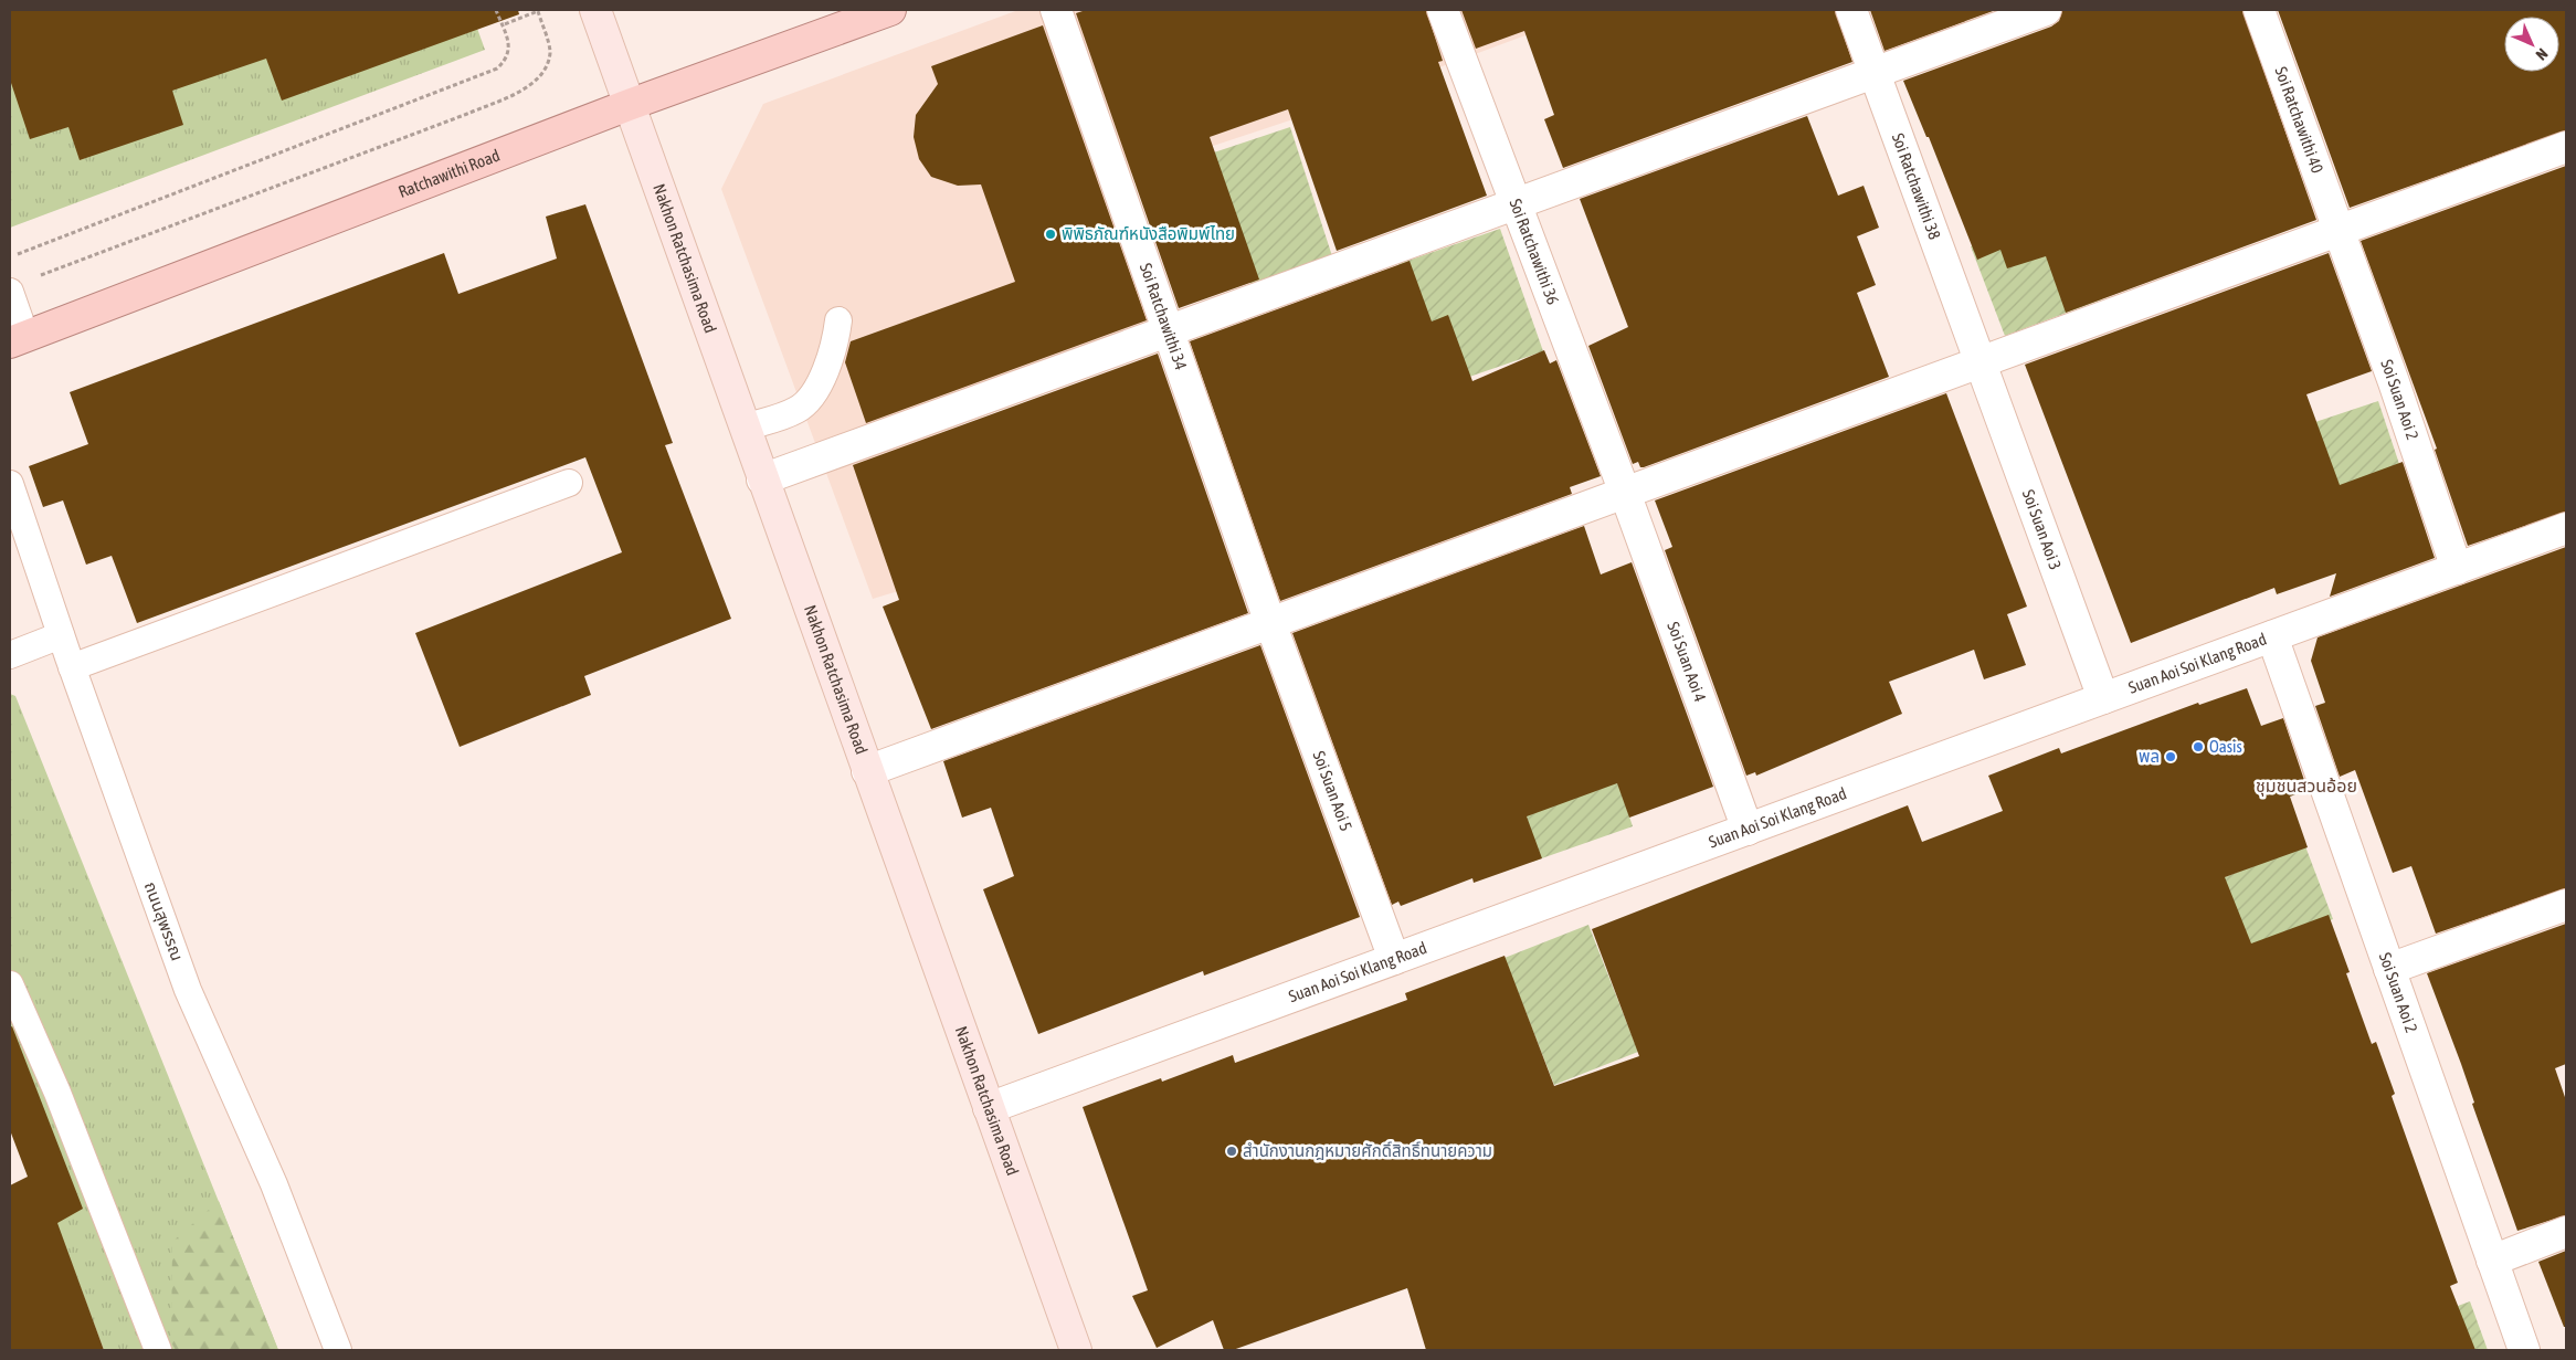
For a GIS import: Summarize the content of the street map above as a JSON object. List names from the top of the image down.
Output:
{
  "streets": {
    "main road": ["Ratchawithi Road", "Nakhon Ratchasima Road"],
    "street": [
      "Soi Ratchawithi 40",
      "Soi Ratchawithi 38",
      "Soi Ratchawithi 36",
      "Soi Ratchawithi 34",
      "Soi Suan Aoi 2",
      "Soi Suan Aoi 3",
      "Soi Suan Aoi 4",
      "Suan Aoi Soi Klang Road",
      "Soi Suan Aoi 5"
    ],
    "lane": ["ถนนสุพรรณ"]
  },
  "crossings": [
    ["Soi Ratchawithi 40", "Soi Suan Aoi 2"],
    ["Ratchawithi Road", "Nakhon Ratchasima Road"],
    ["Soi Ratchawithi 38", "Soi Suan Aoi 3"],
    ["Soi Ratchawithi 36", "Soi Suan Aoi 4"],
    ["Nakhon Ratchasima Road", "Suan Aoi Soi Klang Road"],
    ["Soi Ratchawithi 34", "Soi Suan Aoi 5"],
    ["Soi Suan Aoi 2", "Suan Aoi Soi Klang Road"],
    ["Soi Suan Aoi 3", "Suan Aoi Soi Klang Road"],
    ["Soi Suan Aoi 4", "Suan Aoi Soi Klang Road"],
    ["Suan Aoi Soi Klang Road", "Soi Suan Aoi 5"]
  ],
  "districts": ["ชุมชนสวนอ้อย"],
  "places": [
    "พิพิธภัณฑ์หนังสือพิมพ์ไทย",
    "Oasis",
    "พล",
    "สำนักงานกฎหมายศักดิ์สิทธิ์ทนายความ"
  ],
  "north": "bottom right"
}
